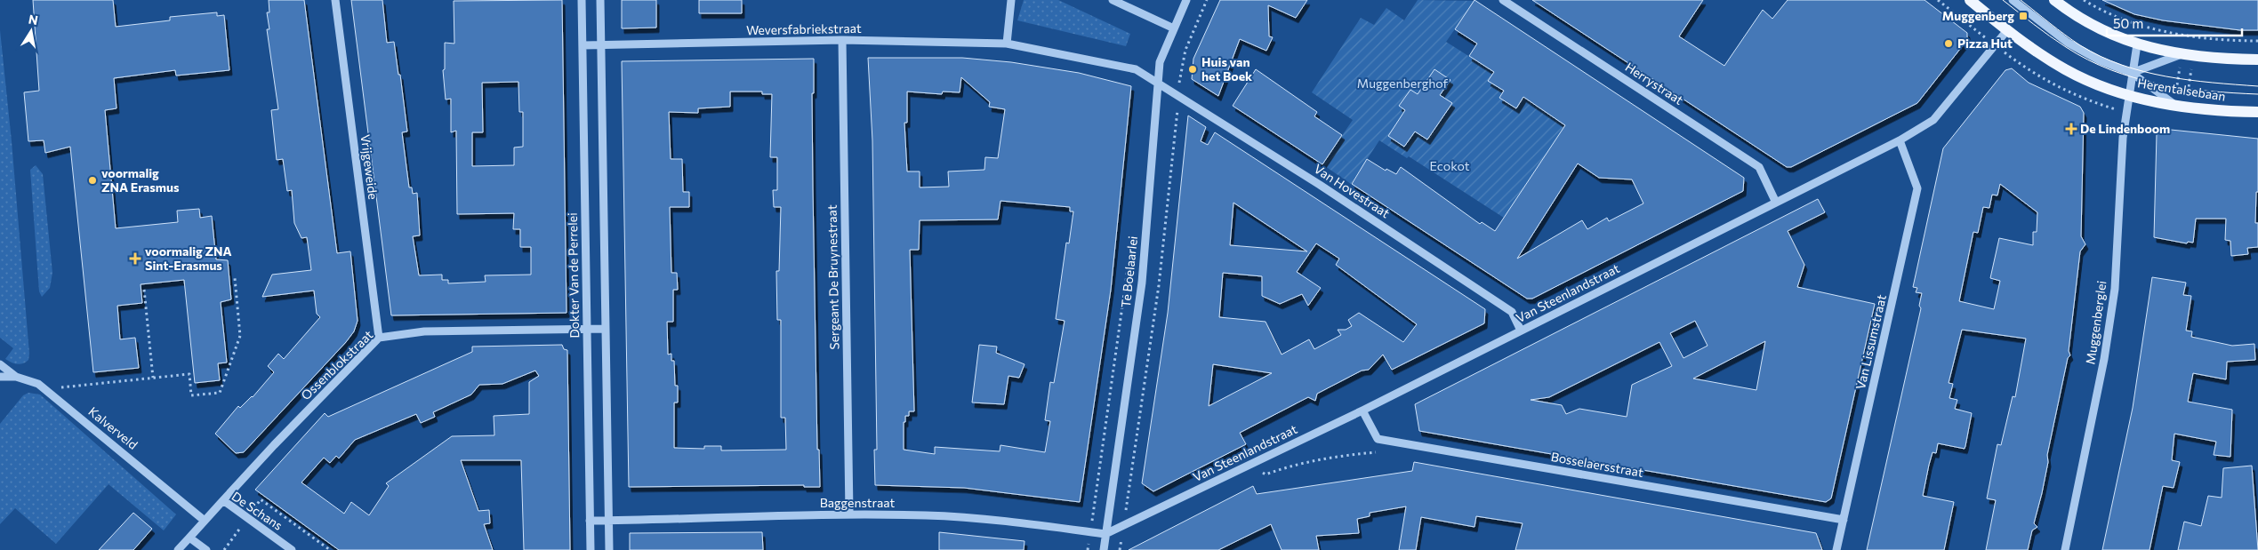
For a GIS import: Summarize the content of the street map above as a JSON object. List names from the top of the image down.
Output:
{
  "streets": {
    "main road": ["Herentalsebaan"],
    "street": [
      "Weversfabriekstraat",
      "Herrystraat",
      "Vrijgeweide",
      "Van Hovestraat",
      "Te Boelaarlei",
      "Dokter Van de Perrelei",
      "Sergeant De Bruynestraat",
      "Van Steenlandstraat",
      "Muggenberglei",
      "Van Lissumstraat",
      "Ossenblokstraat",
      "Kalverveld",
      "Bosselaersstraat",
      "Baggenstraat",
      "De Schans"
    ]
  },
  "crossings": [
    ["Weversfabriekstraat", "Van Hovestraat"],
    ["Weversfabriekstraat", "Te Boelaarlei"],
    ["Weversfabriekstraat", "Dokter Van de Perrelei"],
    ["Weversfabriekstraat", "Sergeant De Bruynestraat"],
    ["Herrystraat", "Van Steenlandstraat"],
    ["Herentalsebaan", "Van Steenlandstraat"],
    ["Herentalsebaan", "Muggenberglei"],
    ["Vrijgeweide", "Ossenblokstraat"],
    ["Van Hovestraat", "Te Boelaarlei"],
    ["Van Hovestraat", "Van Steenlandstraat"],
    ["Te Boelaarlei", "Van Steenlandstraat"],
    ["Te Boelaarlei", "Baggenstraat"],
    ["Dokter Van de Perrelei", "Ossenblokstraat"],
    ["Dokter Van de Perrelei", "Baggenstraat"],
    ["Sergeant De Bruynestraat", "Baggenstraat"],
    ["Van Steenlandstraat", "Van Lissumstraat"],
    ["Van Steenlandstraat", "Bosselaersstraat"],
    ["Van Steenlandstraat", "Baggenstraat"],
    ["Van Lissumstraat", "Bosselaersstraat"],
    ["Ossenblokstraat", "De Schans"],
    ["Kalverveld", "De Schans"]
  ],
  "parks": ["Muggenberghof", "Ecokot"],
  "places": {
    "transit": ["Muggenberg"],
    "other": ["Pizza Hut", "Huis van het Boek", "voormalig ZNA Erasmus"],
    "health": ["De Lindenboom", "voormalig ZNA Sint-Erasmus"]
  },
  "scale_bar": "50 m",
  "north": "top"
}
